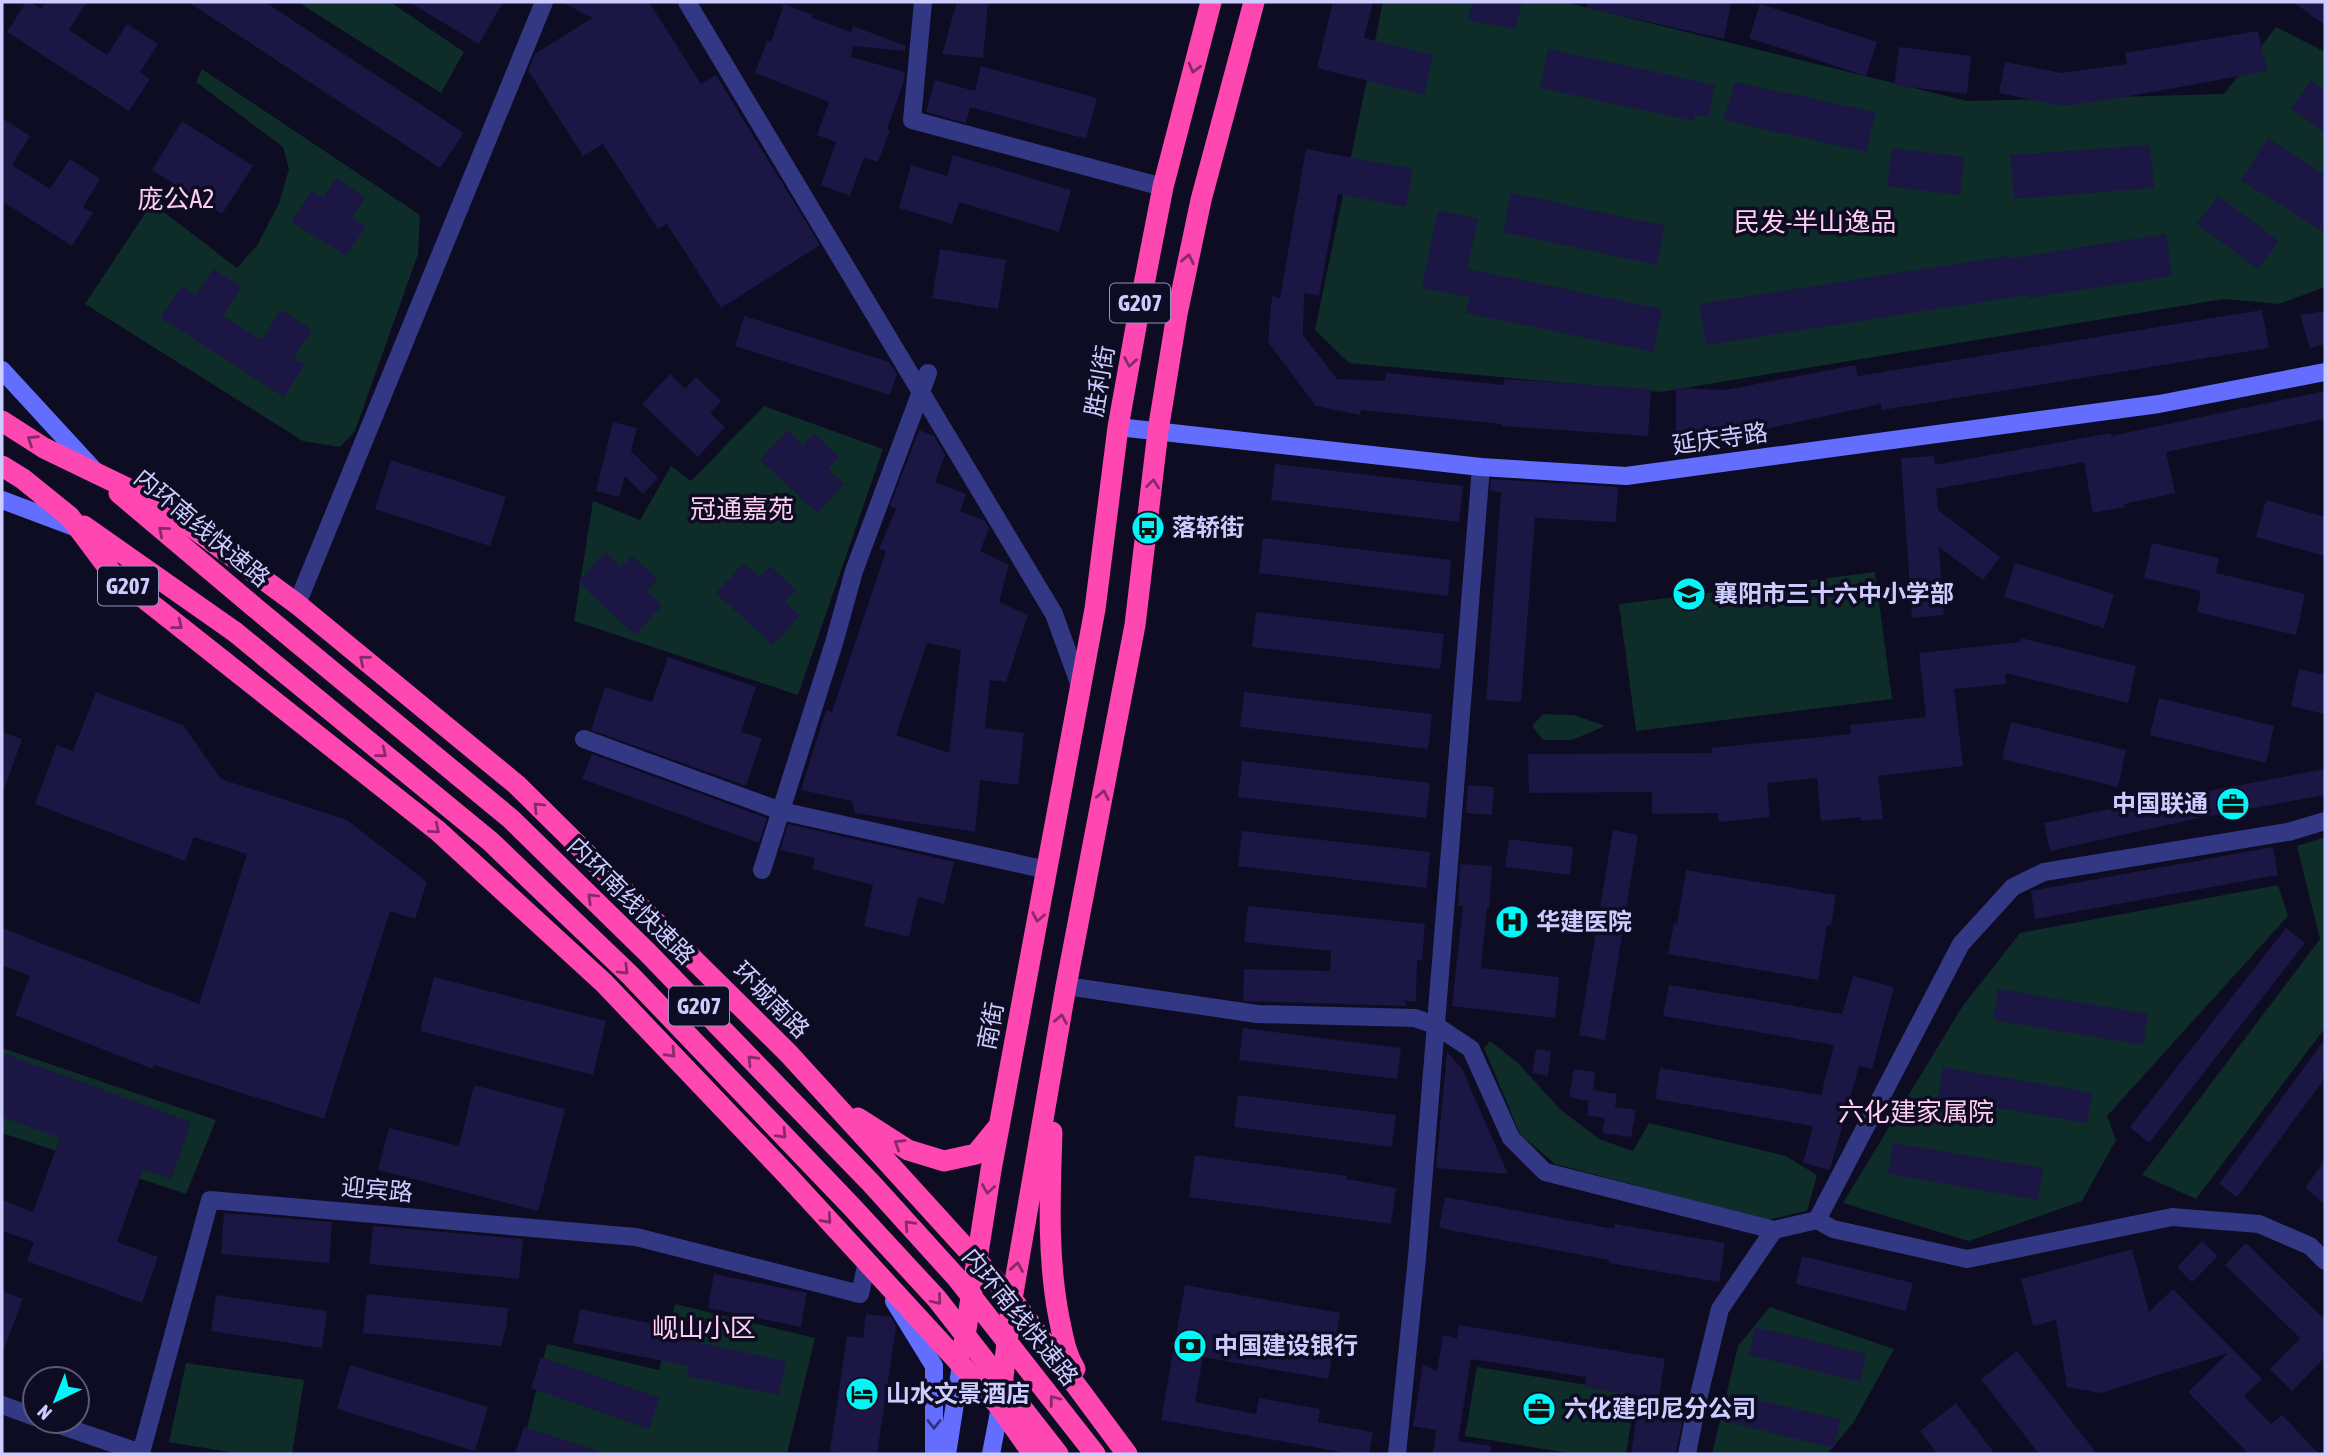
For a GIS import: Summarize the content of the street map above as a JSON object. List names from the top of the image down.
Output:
{
  "streets": {
    "highway": [
      "G207",
      "胜利街",
      "内环南线快速路",
      "环城南路",
      "南街"
    ],
    "street": ["延庆寺路", "迎宾路"]
  },
  "crossings": [
    ["G207", "迎宾路"],
    ["胜利街", "延庆寺路"],
    ["胜利街", "南街"],
    ["内环南线快速路", "环城南路"],
    ["环城南路", "南街"]
  ],
  "districts": [
    "庞公A2",
    "民发-半山逸品",
    "冠通嘉苑",
    "六化建家属院",
    "岘山小区"
  ],
  "places": {
    "bus stop": ["落轿街"],
    "school or university": ["襄阳市三十六中小学部"],
    "office": ["中国联通", "六化建印尼分公司"],
    "hospital": ["华建医院"],
    "bank": ["中国建设银行"],
    "hotel": ["山水文景酒店"]
  },
  "north": "bottom left"
}
